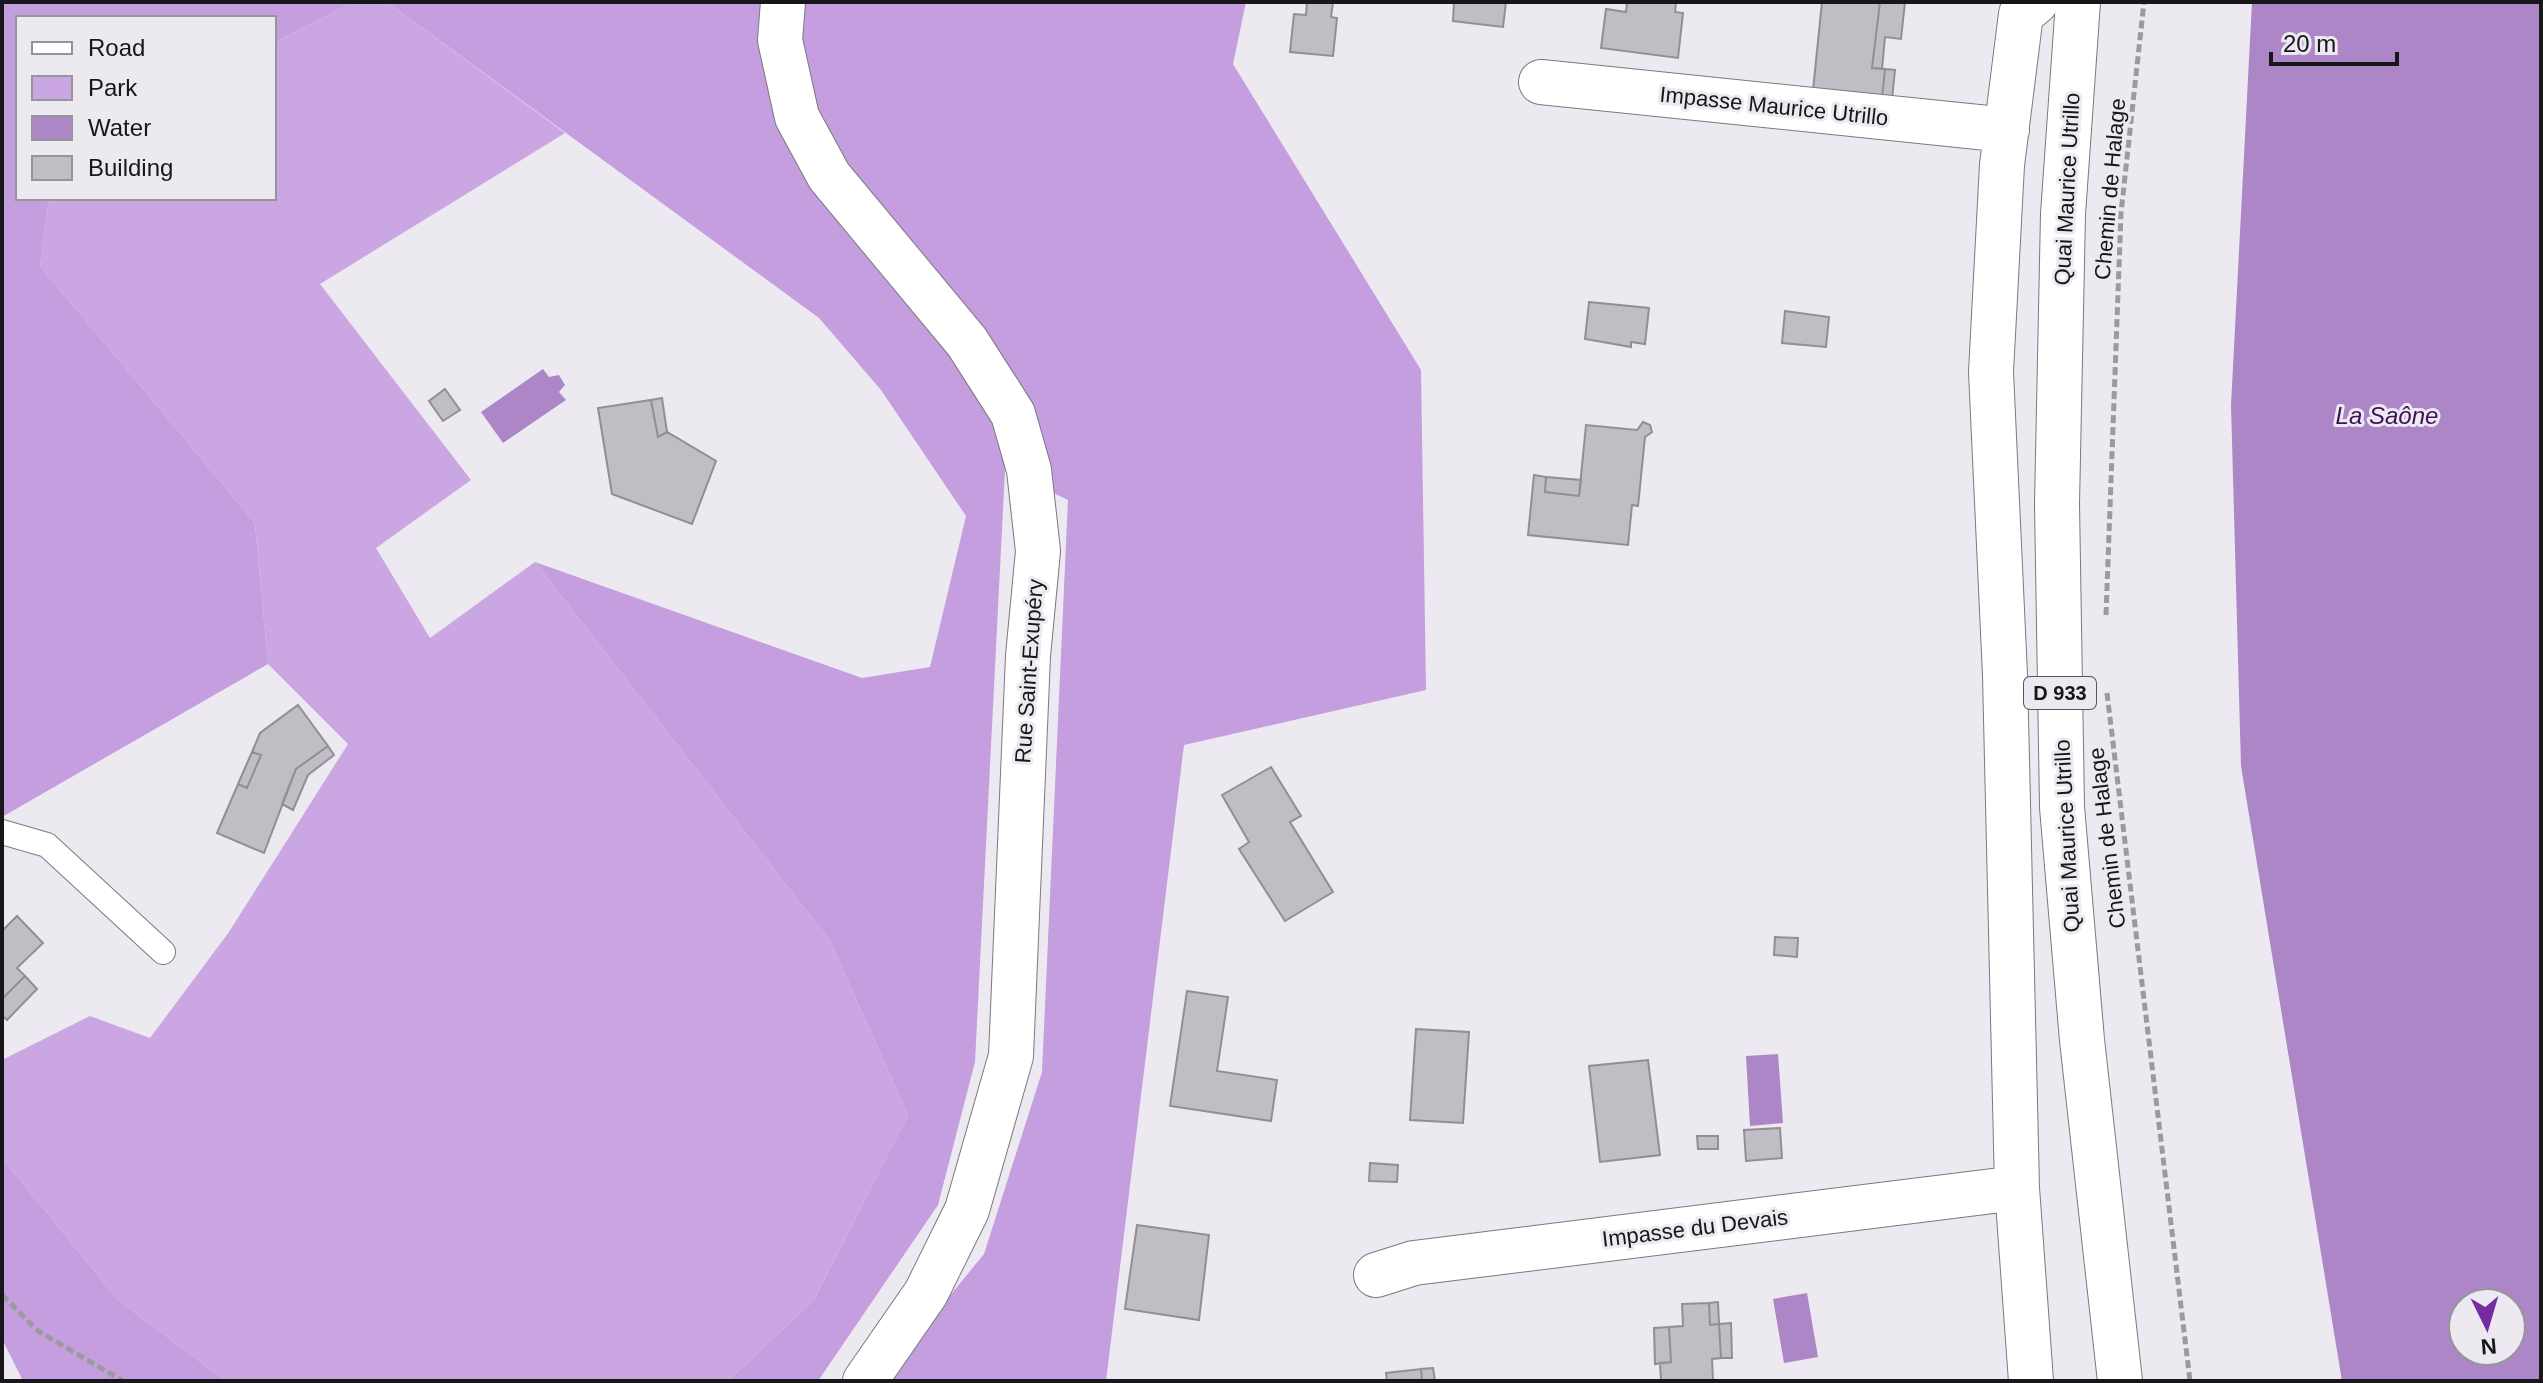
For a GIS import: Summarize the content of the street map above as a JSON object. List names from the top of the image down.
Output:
{
  "streets": {
    "street": [
      "Impasse Maurice Utrillo",
      "Quai Maurice Utrillo",
      "Rue Saint-Exupéry",
      "D 933",
      "Impasse du Devais"
    ],
    "path": ["Chemin de Halage"]
  },
  "water": ["La Saône"],
  "legend": [
    "Road",
    "Park",
    "Water",
    "Building"
  ],
  "scale_bar": "20 m",
  "north": "bottom"
}
